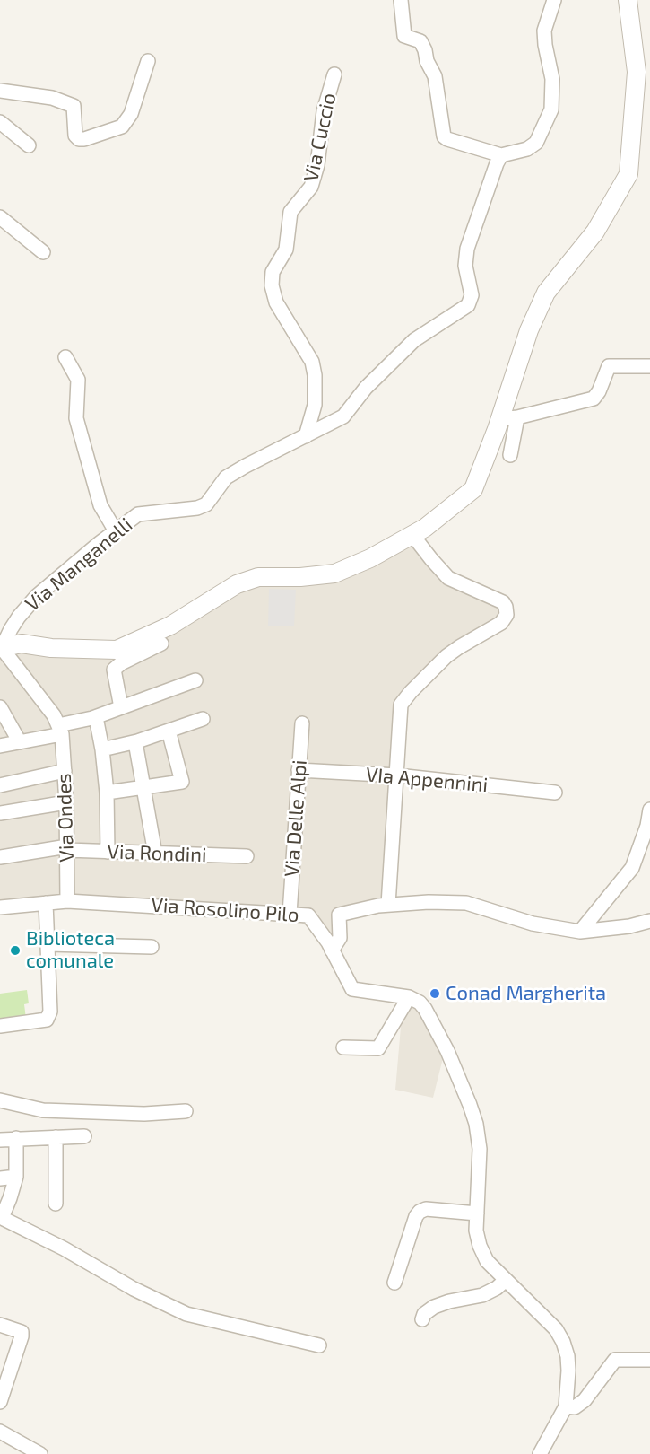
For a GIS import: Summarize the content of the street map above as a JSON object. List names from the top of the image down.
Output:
{
  "streets": {
    "street": [
      "Via Cuccio",
      "Via Manganelli",
      "VIa Appennini",
      "Via Ondes",
      "Via Delle Alpi",
      "Via Rondini",
      "Via Rosolino Pilo"
    ]
  },
  "crossings": [
    ["Via Cuccio", "Via Manganelli"],
    ["VIa Appennini", "Via Delle Alpi"],
    ["Via Ondes", "Via Rondini"],
    ["Via Ondes", "Via Rosolino Pilo"],
    ["Via Delle Alpi", "Via Rosolino Pilo"]
  ],
  "places": ["Biblioteca comunale", "Conad Margherita"]
}
